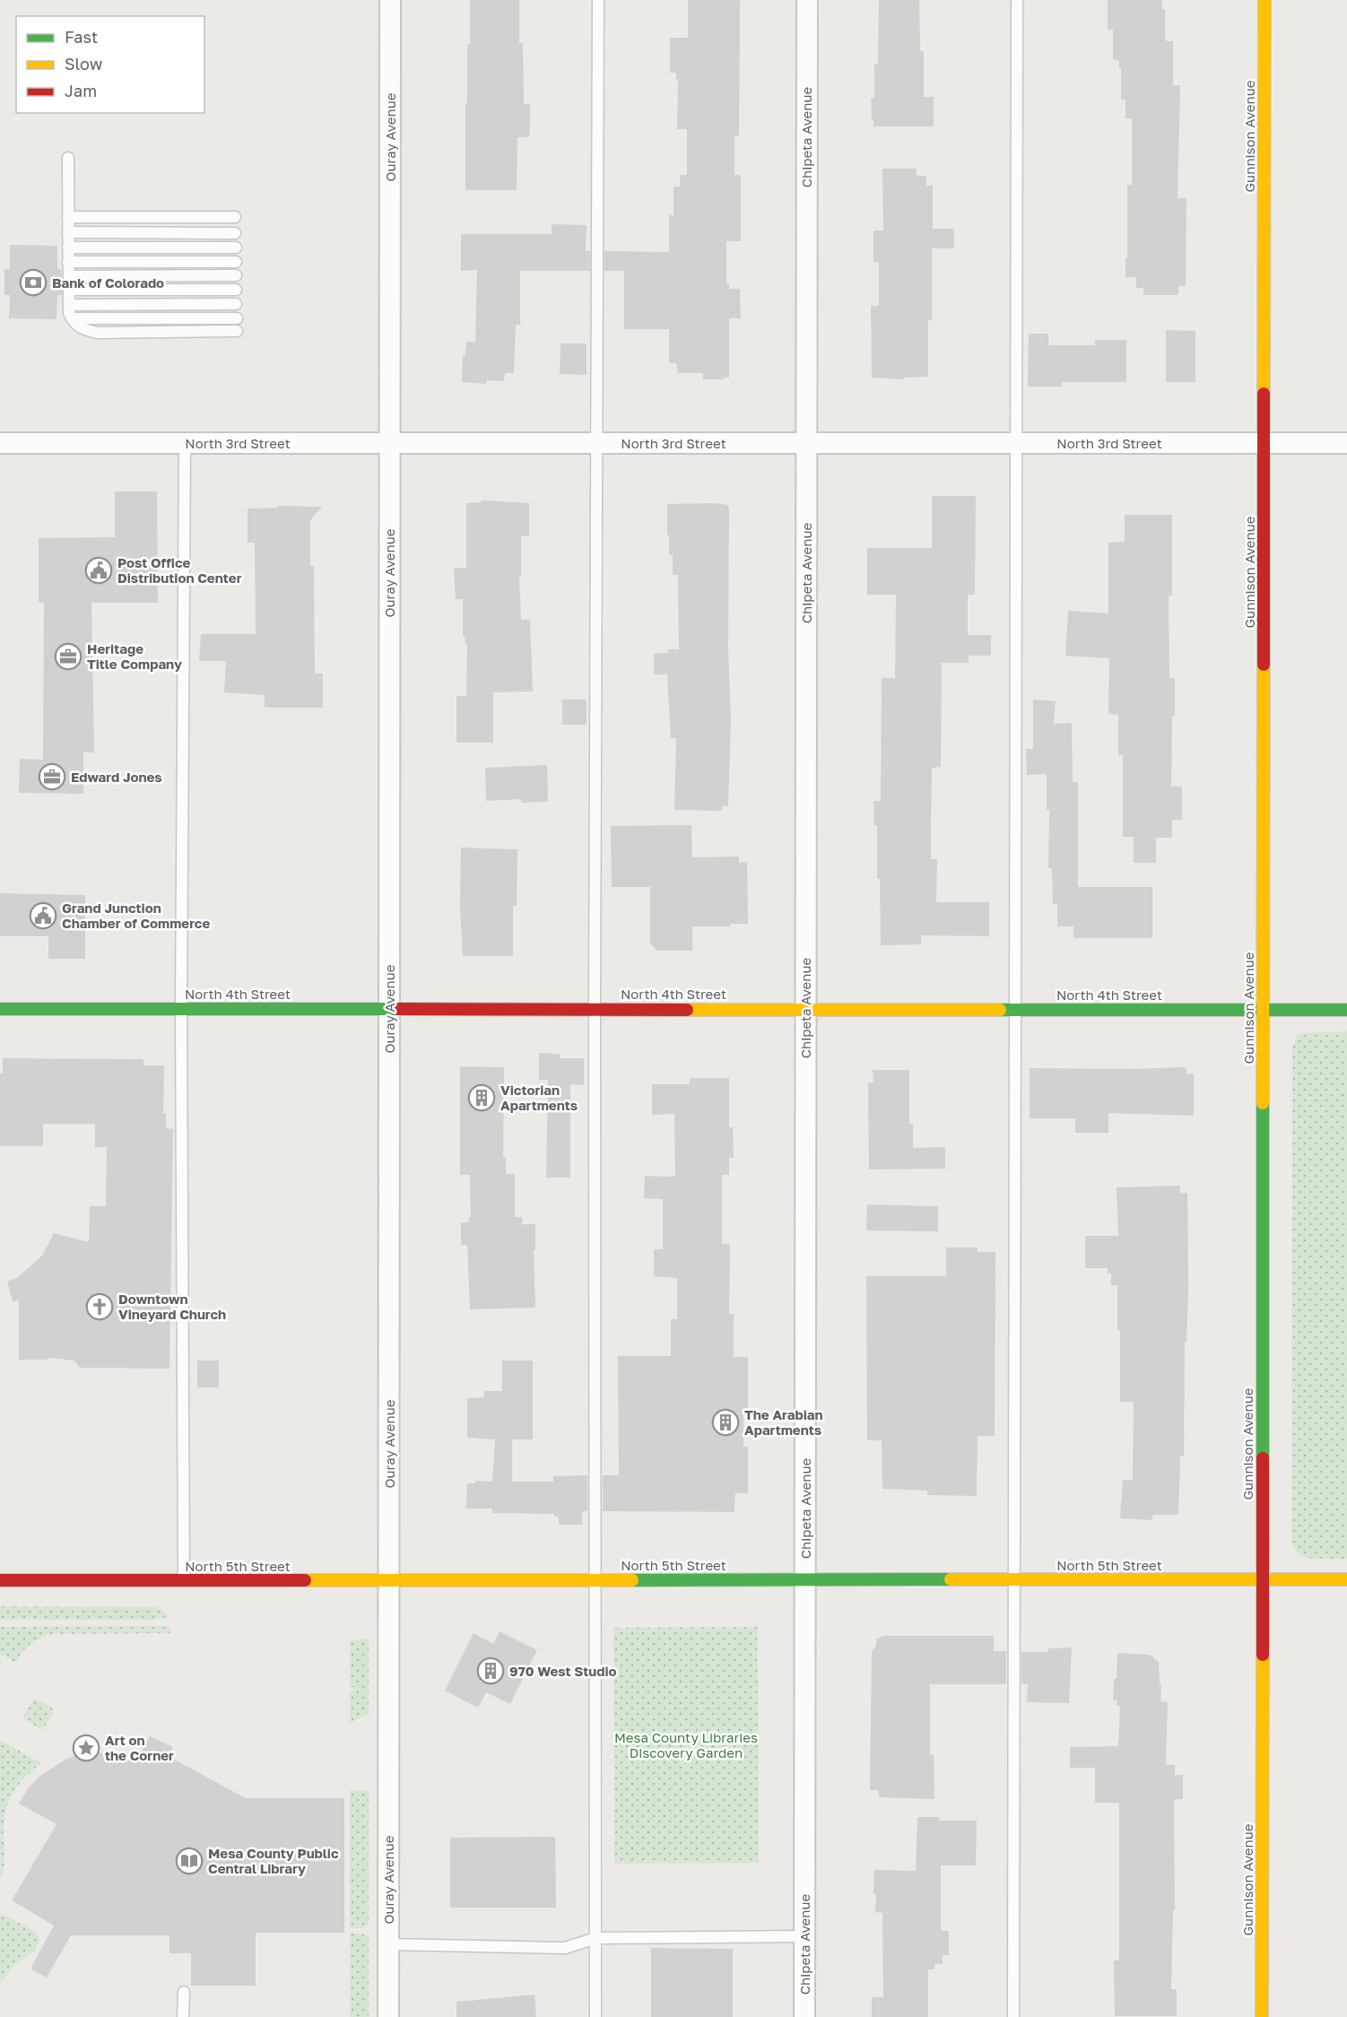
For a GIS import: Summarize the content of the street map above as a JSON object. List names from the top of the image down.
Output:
{
  "streets": {
    "street": [
      "Gunnison Avenue",
      "Ouray Avenue",
      "Chipeta Avenue",
      "North 3rd Street",
      "North 4th Street",
      "North 5th Street"
    ]
  },
  "crossings": [
    ["Gunnison Avenue", "North 3rd Street"],
    ["Gunnison Avenue", "North 4th Street"],
    ["Gunnison Avenue", "North 5th Street"],
    ["Ouray Avenue", "North 3rd Street"],
    ["Ouray Avenue", "North 4th Street"],
    ["Ouray Avenue", "North 5th Street"],
    ["Chipeta Avenue", "North 3rd Street"],
    ["Chipeta Avenue", "North 4th Street"],
    ["Chipeta Avenue", "North 5th Street"]
  ],
  "parks": ["Mesa County Libraries Discovery Garden"],
  "places": {
    "bank": ["Bank of Colorado"],
    "public building": ["Post Office Distribution Center", "Grand Junction Chamber of Commerce"],
    "office": ["Heritage Title Company", "Edward Jones"],
    "building": ["Victorian Apartments", "The Arabian Apartments", "970 West Studio"],
    "church": ["Downtown Vineyard Church"],
    "place": ["Art on the Corner"],
    "library": ["Mesa County Public Central Library"]
  },
  "legend": ["Fast", "Slow", "Jam"]
}
